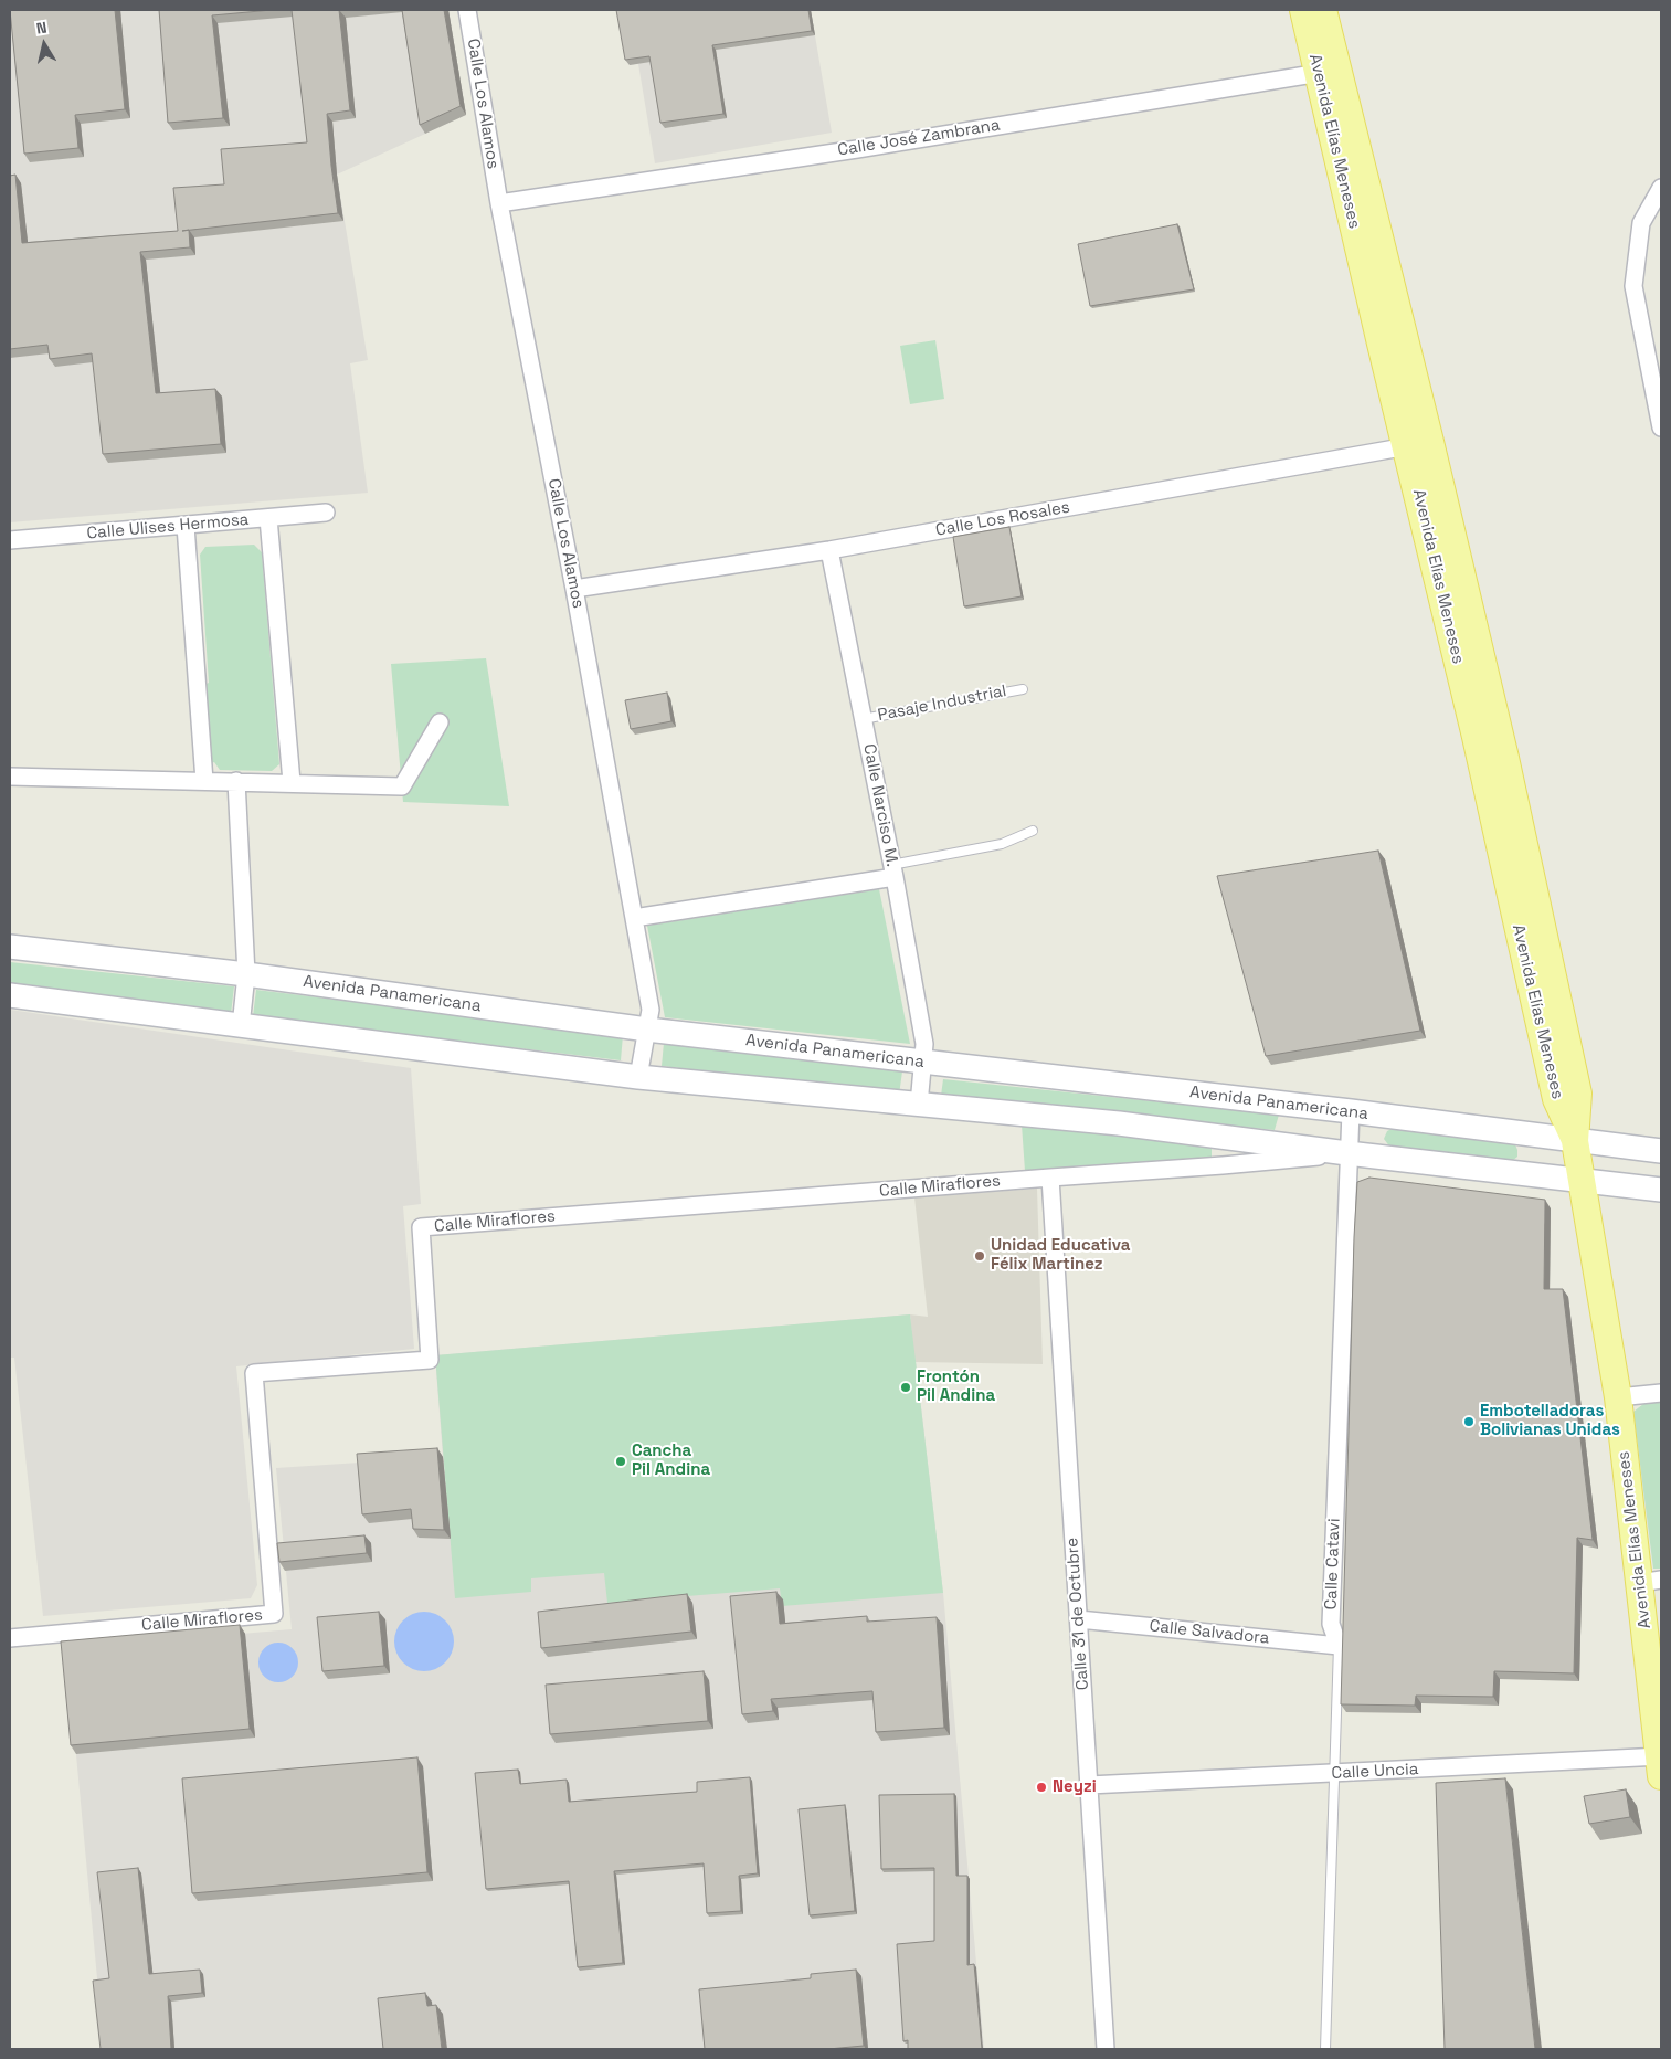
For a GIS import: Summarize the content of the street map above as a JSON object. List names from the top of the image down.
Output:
{
  "streets": {
    "main road": ["Avenida Elías Meneses", "Avenida Panamericana"],
    "street": [
      "Calle Los Alamos",
      "Calle José Zambrana",
      "Calle Los Rosales",
      "Calle Ulises Hermosa",
      "Calle Narciso M.",
      "Calle Miraflores",
      "Calle Catavi",
      "Calle 31 de Octubre",
      "Calle Salvadora",
      "Calle Uncia"
    ],
    "lane": ["Pasaje Industrial"]
  },
  "crossings": [
    ["Calle Los Alamos", "Calle José Zambrana"],
    ["Calle Los Alamos", "Calle Los Rosales"],
    ["Calle Los Alamos", "Avenida Panamericana"],
    ["Calle José Zambrana", "Avenida Elías Meneses"],
    ["Avenida Elías Meneses", "Calle Los Rosales"],
    ["Avenida Elías Meneses", "Avenida Panamericana"],
    ["Avenida Elías Meneses", "Calle Uncia"],
    ["Calle Los Rosales", "Calle Narciso M."],
    ["Pasaje Industrial", "Calle Narciso M."],
    ["Calle Narciso M.", "Avenida Panamericana"],
    ["Avenida Panamericana", "Calle Catavi"],
    ["Calle Miraflores", "Calle Catavi"],
    ["Calle Miraflores", "Calle 31 de Octubre"],
    ["Calle Catavi", "Calle Salvadora"],
    ["Calle Catavi", "Calle Uncia"],
    ["Calle 31 de Octubre", "Calle Salvadora"],
    ["Calle 31 de Octubre", "Calle Uncia"]
  ],
  "places": [
    "Unidad Educativa Félix Martinez",
    "Frontón Pil Andina",
    "Embotelladoras Bolivianas Unidas",
    "Cancha Pil Andina",
    "Neyzi"
  ],
  "north": "top"
}
